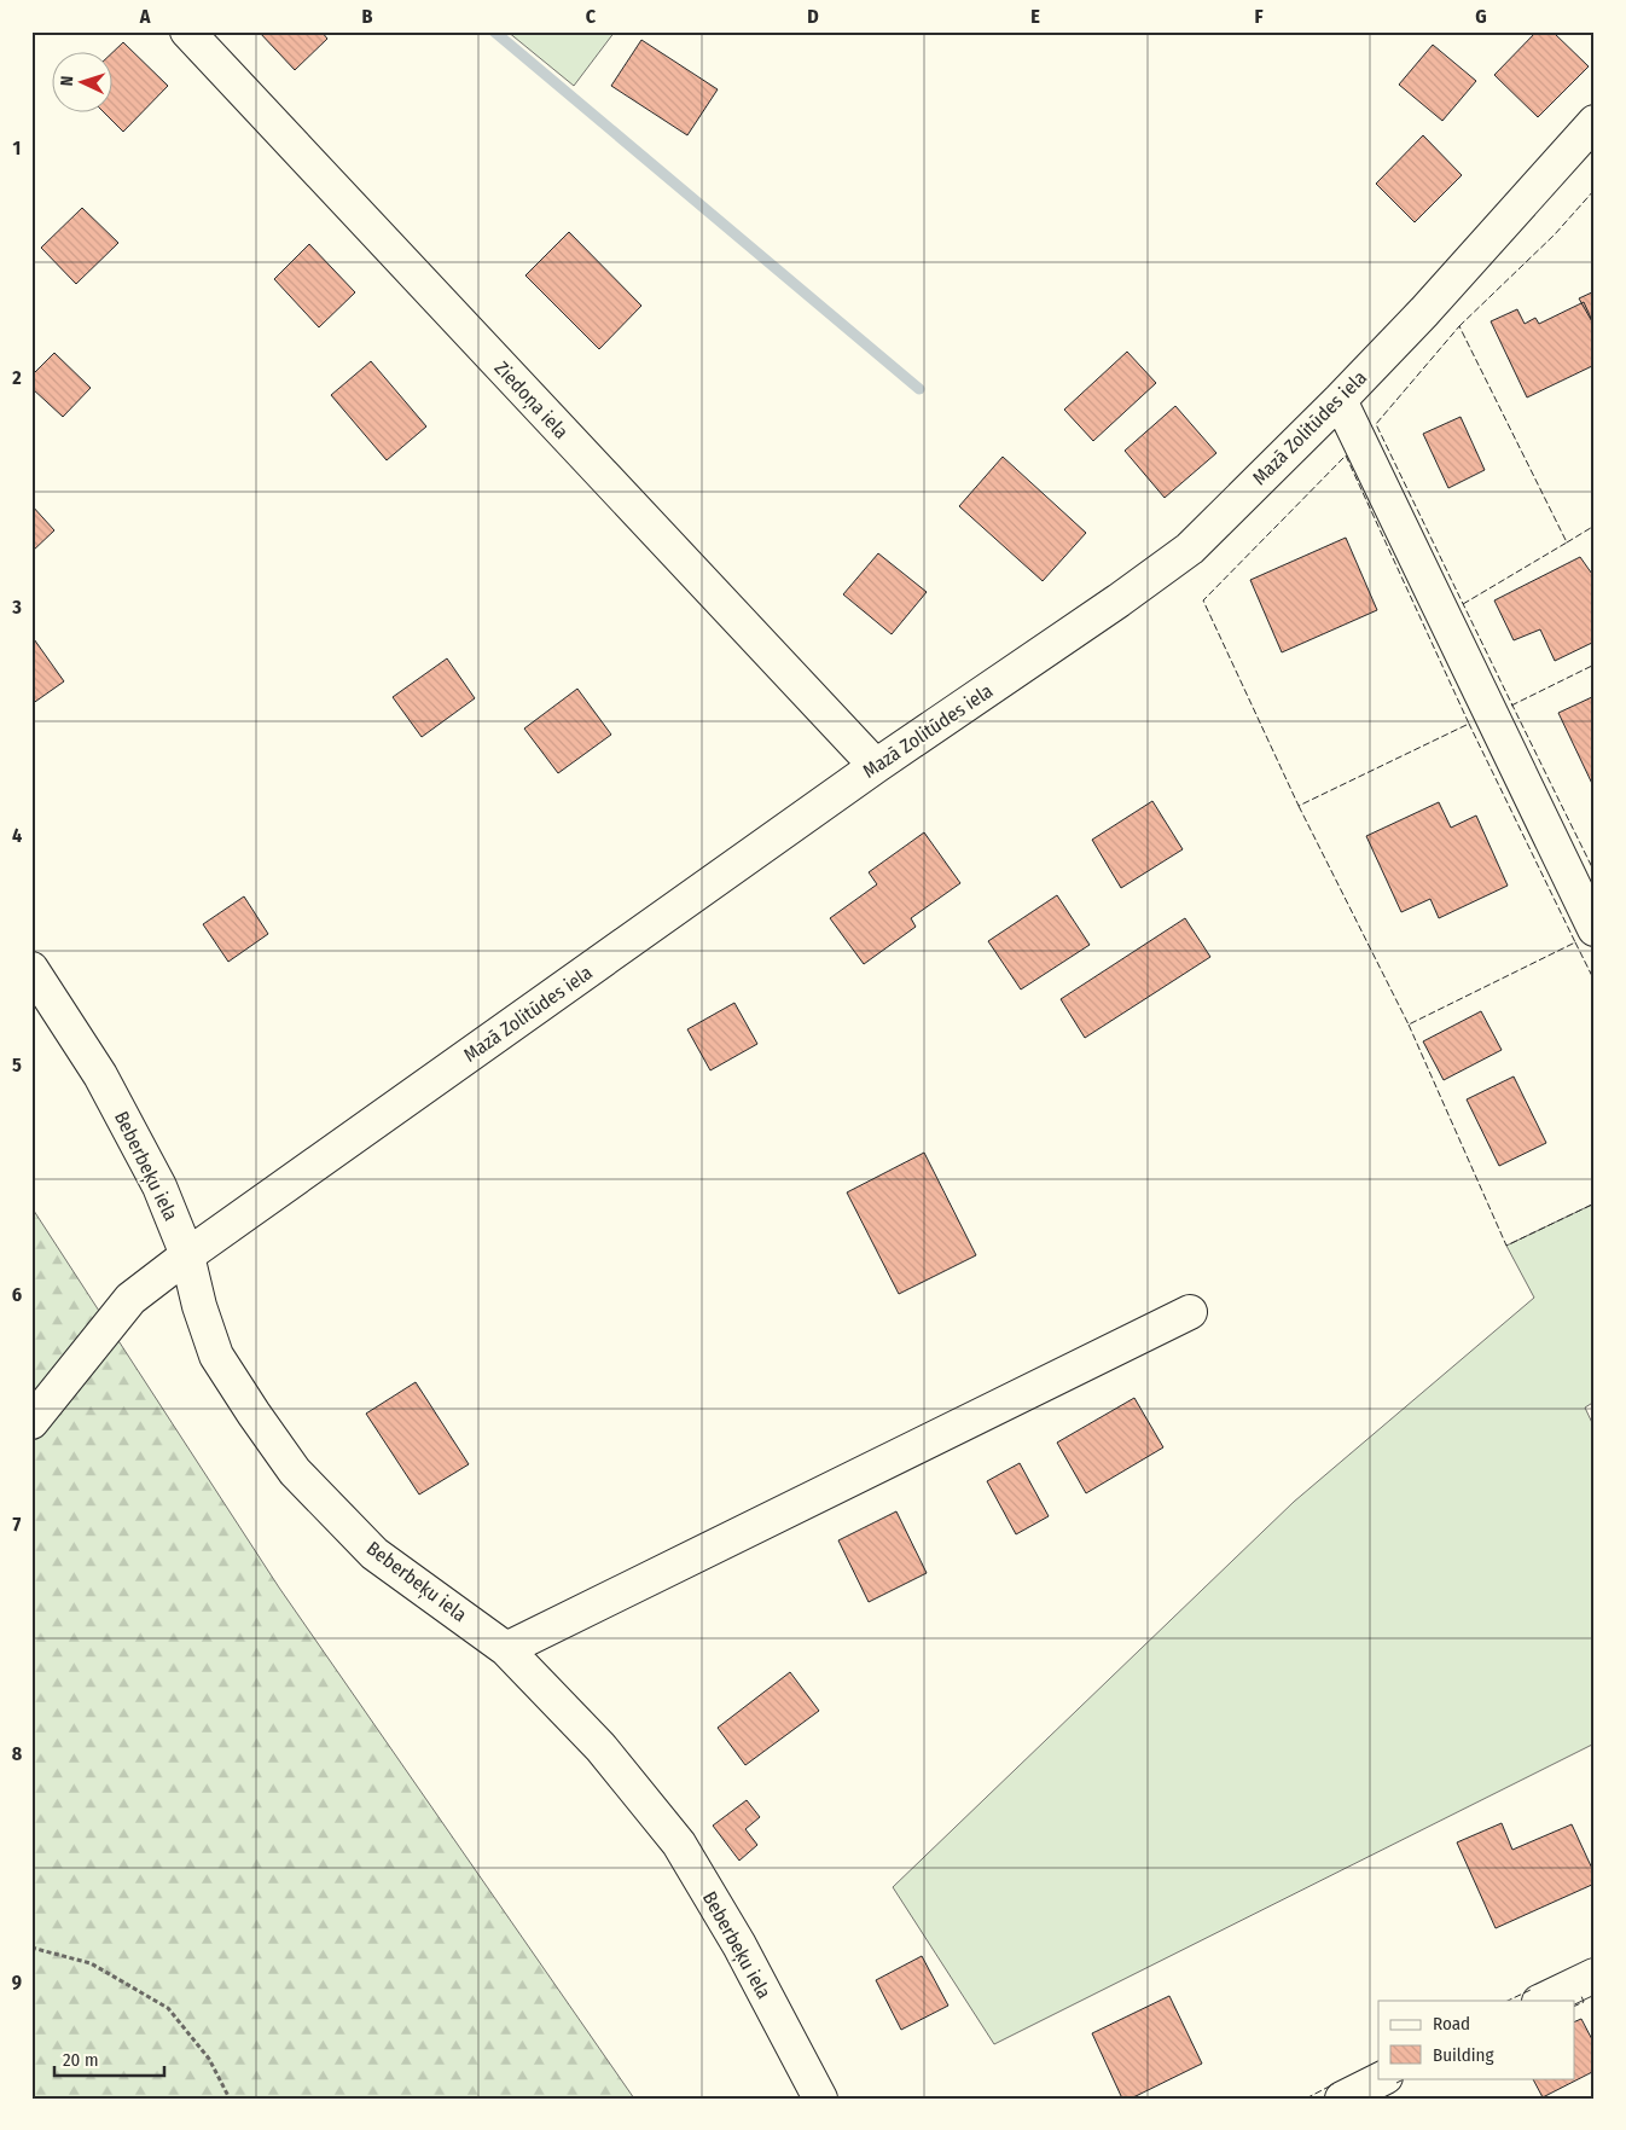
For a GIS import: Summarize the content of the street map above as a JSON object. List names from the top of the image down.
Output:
{
  "streets": {
    "street": ["Ziedoņa iela", "Mazā Zolitūdes iela", "Beberbeķu iela"]
  },
  "crossings": [
    ["Ziedoņa iela", "Mazā Zolitūdes iela"],
    ["Mazā Zolitūdes iela", "Beberbeķu iela"]
  ],
  "legend": ["Road", "Building"],
  "scale_bar": "20 m",
  "north": "left",
  "grid": {
    "columns": [
      "A",
      "B",
      "C",
      "D",
      "E",
      "F",
      "G"
    ],
    "rows": [
      "1",
      "2",
      "3",
      "4",
      "5",
      "6",
      "7",
      "8",
      "9"
    ]
  }
}
